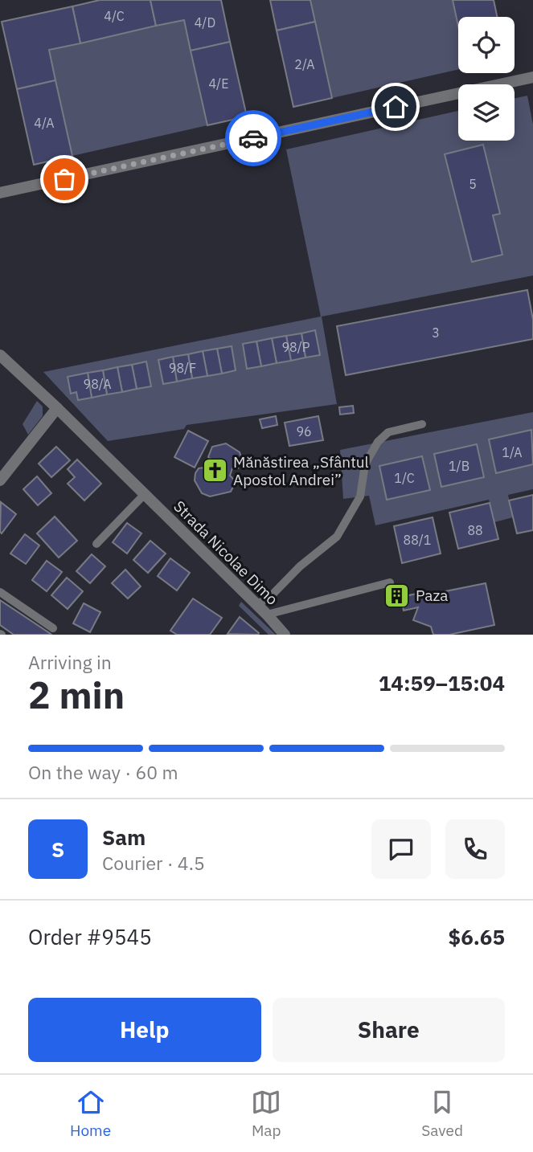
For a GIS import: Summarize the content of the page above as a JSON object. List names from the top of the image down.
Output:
{
  "streets": {
    "street": ["Strada Nicolae Dimo"]
  },
  "places": {
    "church": ["Mănăstirea „Sfântul Apostol Andrei”"],
    "building": ["Paza"]
  },
  "house_numbers": [
    "4/C",
    "4/D",
    "2/A",
    "4/E",
    "4/A",
    "5",
    "3",
    "98/P",
    "98/F",
    "98/A",
    "96",
    "1/A",
    "1/B",
    "1/C",
    "88",
    "88/1"
  ],
  "page": {
    "heading": ["2 min", "Arriving in", "14:59–15:04"],
    "panel": [
      "Sam",
      "Courier · 4.5",
      "Order #9545",
      "$6.65"
    ],
    "bar": "On the way · 60 m",
    "round": "S",
    "buttons": ["Help", "Share"],
    "tabs": ["Home", "Map", "Saved"]
  }
}
